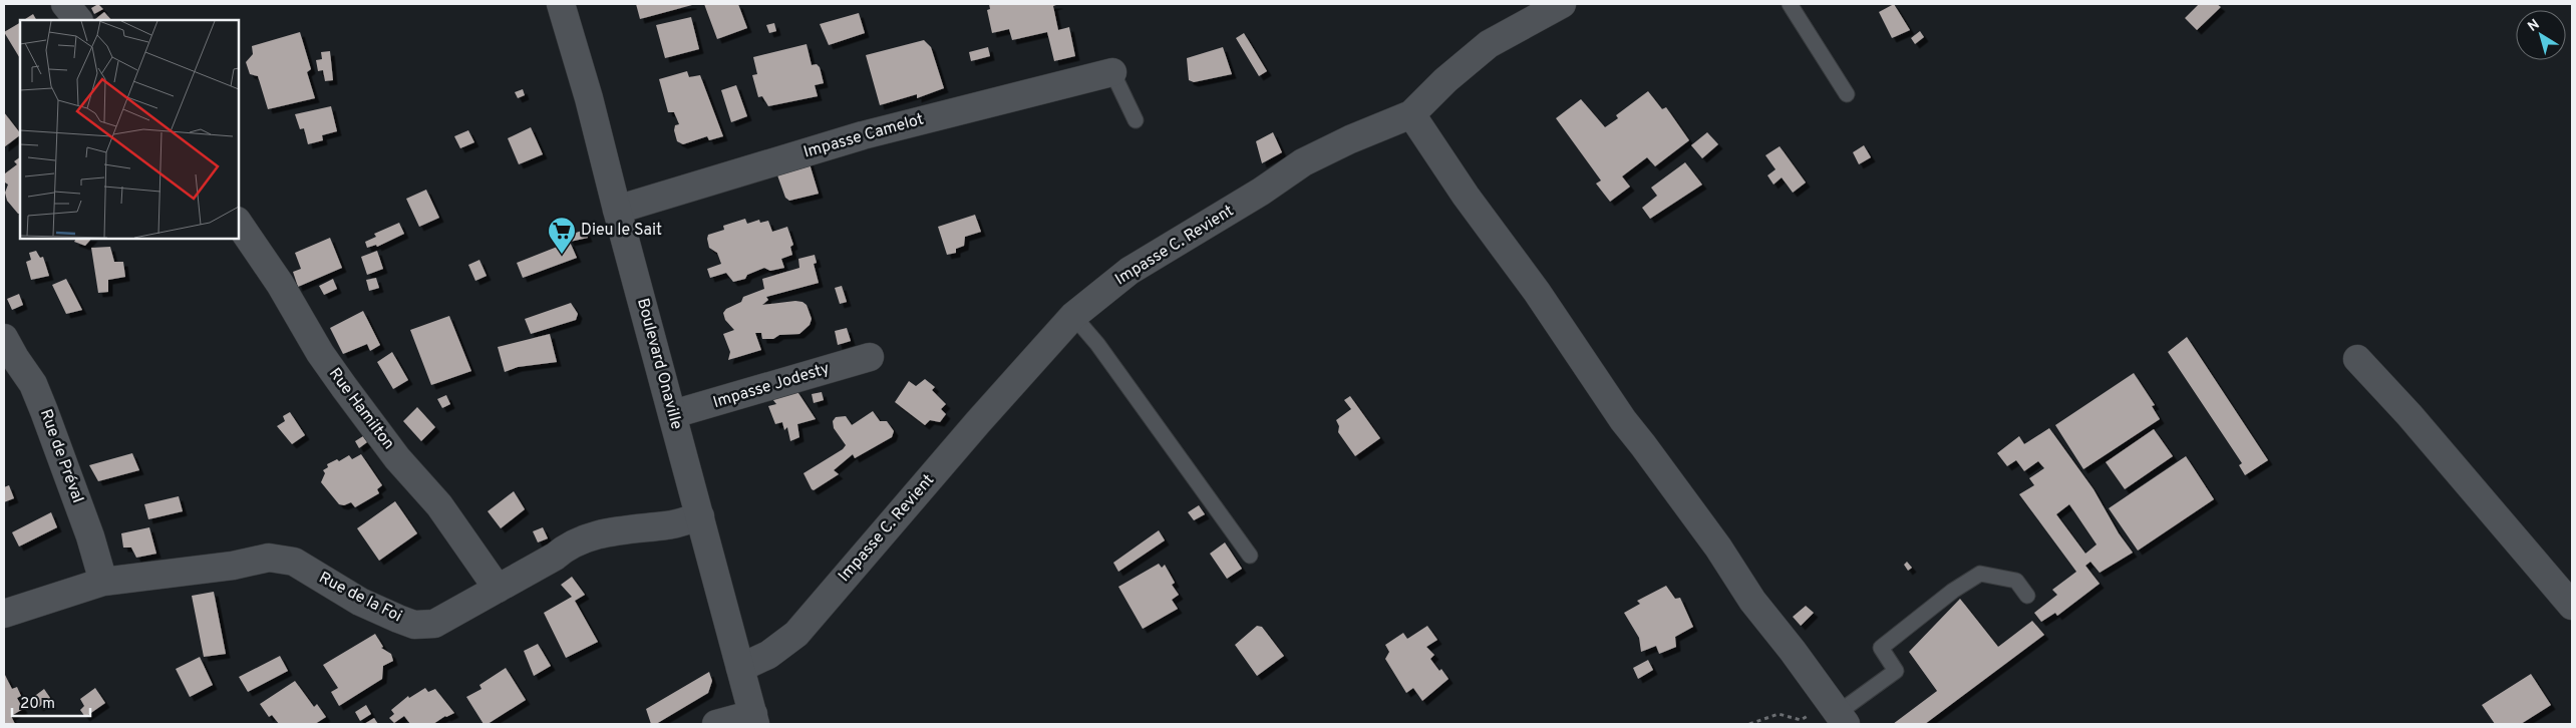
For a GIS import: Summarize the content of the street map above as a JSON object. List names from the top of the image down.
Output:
{
  "streets": {
    "street": [
      "Impasse Camelot",
      "Impasse C. Revient",
      "Boulevard Onaville",
      "Impasse Jodesty",
      "Rue Hamilton",
      "Rue de Préval",
      "Rue de la Foi"
    ]
  },
  "crossings": [
    ["Impasse Camelot", "Boulevard Onaville"],
    ["Impasse C. Revient", "Boulevard Onaville"],
    ["Boulevard Onaville", "Impasse Jodesty"],
    ["Boulevard Onaville", "Rue de la Foi"],
    ["Rue Hamilton", "Rue de la Foi"],
    ["Rue de Préval", "Rue de la Foi"]
  ],
  "places": {
    "supermarket": ["Dieu le Sait"]
  },
  "scale_bar": "20 m",
  "north": "top left"
}
